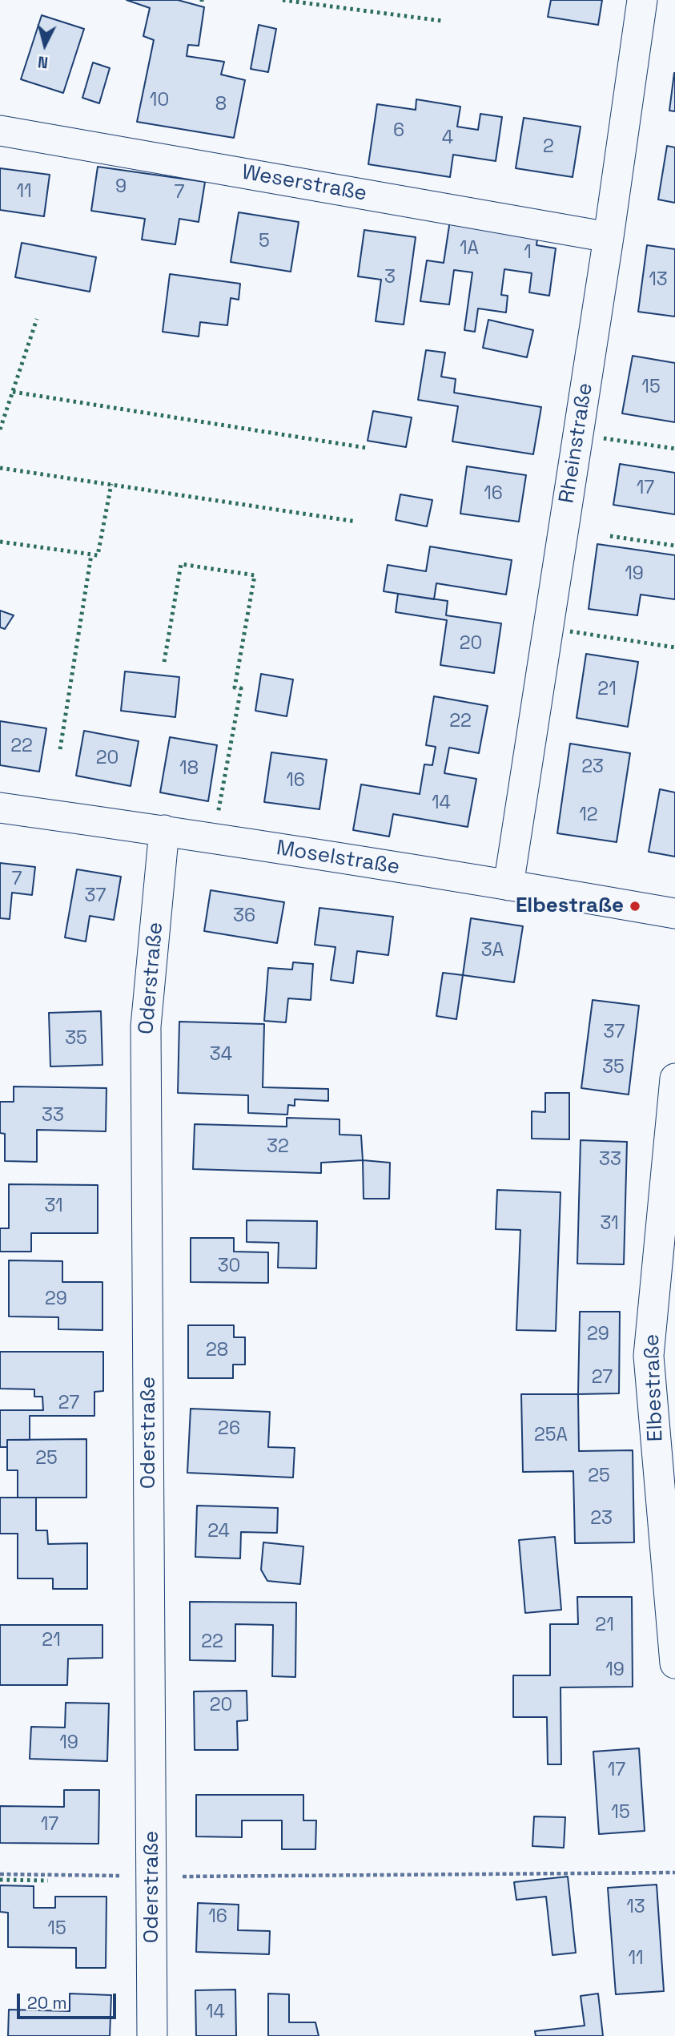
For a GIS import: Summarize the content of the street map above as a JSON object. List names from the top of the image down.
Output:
{
  "streets": {
    "street": [
      "Weserstraße",
      "Rheinstraße",
      "Moselstraße",
      "Oderstraße",
      "Elbestraße"
    ]
  },
  "crossings": [
    ["Weserstraße", "Rheinstraße"],
    ["Rheinstraße", "Moselstraße"],
    ["Moselstraße", "Oderstraße"]
  ],
  "places": ["Elbestraße"],
  "house_numbers": [
    "10",
    "8",
    "6",
    "4",
    "2",
    "9",
    "11",
    "7",
    "5",
    "1A",
    "1",
    "3",
    "13",
    "15",
    "17",
    "16",
    "19",
    "20",
    "21",
    "22",
    "22",
    "20",
    "23",
    "18",
    "16",
    "14",
    "12",
    "7",
    "37",
    "36",
    "3A",
    "37",
    "35",
    "34",
    "35",
    "33",
    "32",
    "33",
    "31",
    "31",
    "30",
    "29",
    "29",
    "28",
    "27",
    "27",
    "26",
    "25A",
    "25",
    "25",
    "23",
    "24",
    "21",
    "21",
    "22",
    "19",
    "20",
    "19",
    "17",
    "15",
    "17",
    "13",
    "16",
    "15",
    "11",
    "14"
  ],
  "scale_bar": "20 m",
  "north": "bottom"
}
